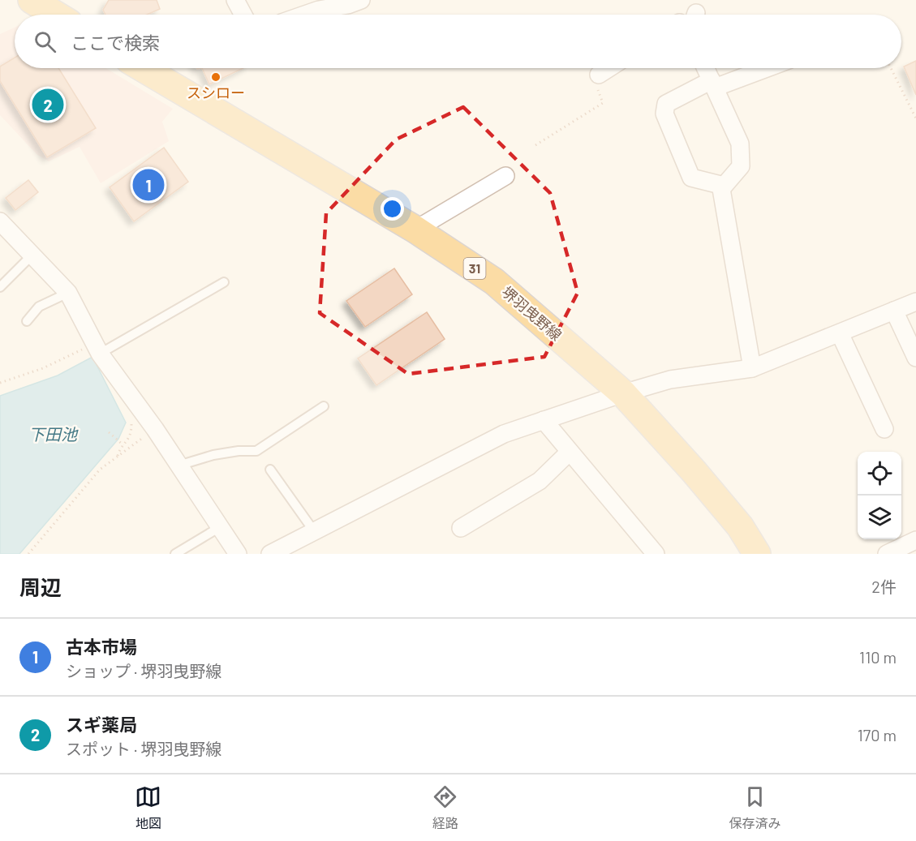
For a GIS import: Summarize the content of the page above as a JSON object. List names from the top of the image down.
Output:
{
  "streets": {
    "main road": ["31", "堺羽曳野線"]
  },
  "water": ["下田池"],
  "places": ["スシロー"],
  "page": {
    "search": "ここで検索",
    "pins": ["2", "1"],
    "heading": ["周辺", "2件"],
    "list": [
      {
        "mark": "1",
        "name": "古本市場",
        "note": "ショップ · 堺羽曳野線",
        "value": "110 m"
      },
      {
        "mark": "2",
        "name": "スギ薬局",
        "note": "スポット · 堺羽曳野線",
        "value": "170 m"
      }
    ],
    "nav": ["地図", "経路", "保存済み"]
  }
}
